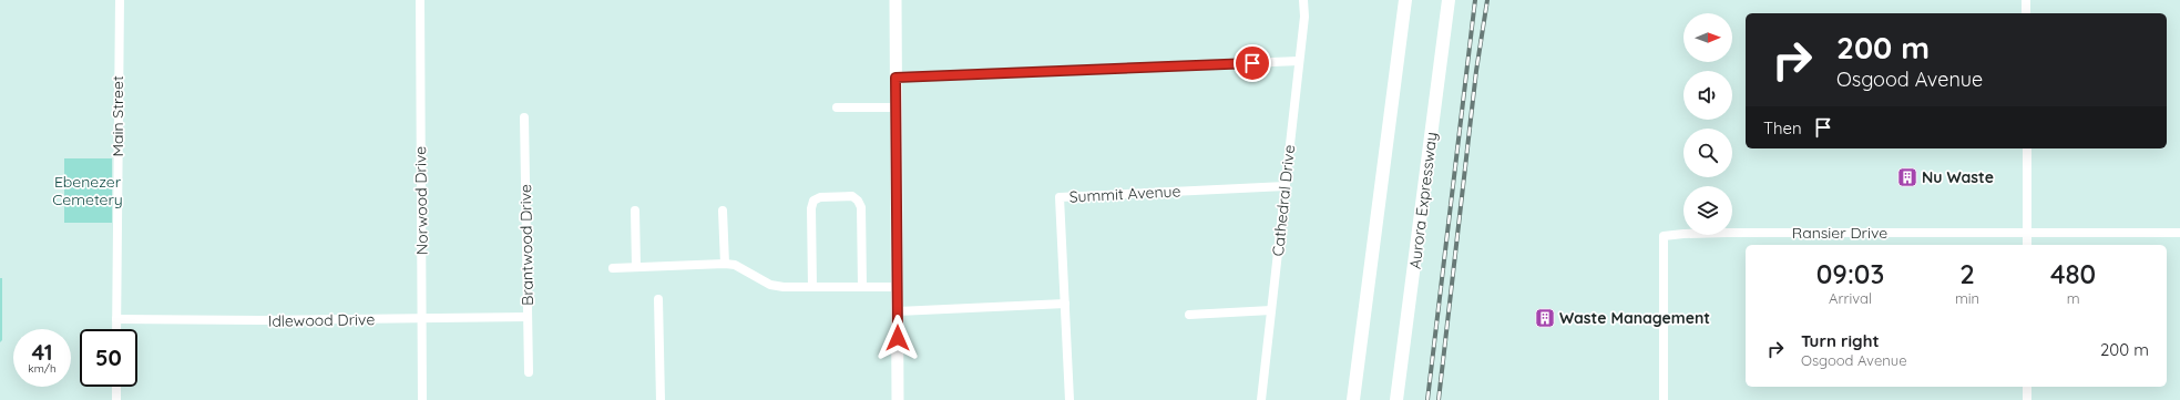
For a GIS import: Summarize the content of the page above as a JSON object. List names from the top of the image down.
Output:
{
  "streets": {
    "highway": ["Aurora Expressway"],
    "street": [
      "Main Street",
      "Summit Avenue",
      "Norwood Drive",
      "Cathedral Drive",
      "Ransier Drive",
      "Brantwood Drive",
      "Idlewood Drive"
    ]
  },
  "crossings": [
    ["Main Street", "Idlewood Drive"],
    ["Summit Avenue", "Cathedral Drive"],
    ["Norwood Drive", "Idlewood Drive"],
    ["Brantwood Drive", "Idlewood Drive"]
  ],
  "parks": ["Ebenezer Cemetery"],
  "places": {
    "building": ["Nu Waste", "Waste Management"]
  },
  "north": "right",
  "page": {
    "turn": ["200 m", "Osgood Avenue"],
    "then": "Then",
    "eta": [
      "09:03",
      "Arrival",
      "2",
      "min",
      "480",
      "m"
    ],
    "list": [
      {
        "name": "Turn right",
        "note": "Osgood Avenue",
        "value": "200 m"
      }
    ],
    "speed": "41 km/h",
    "limit": "50"
  }
}
